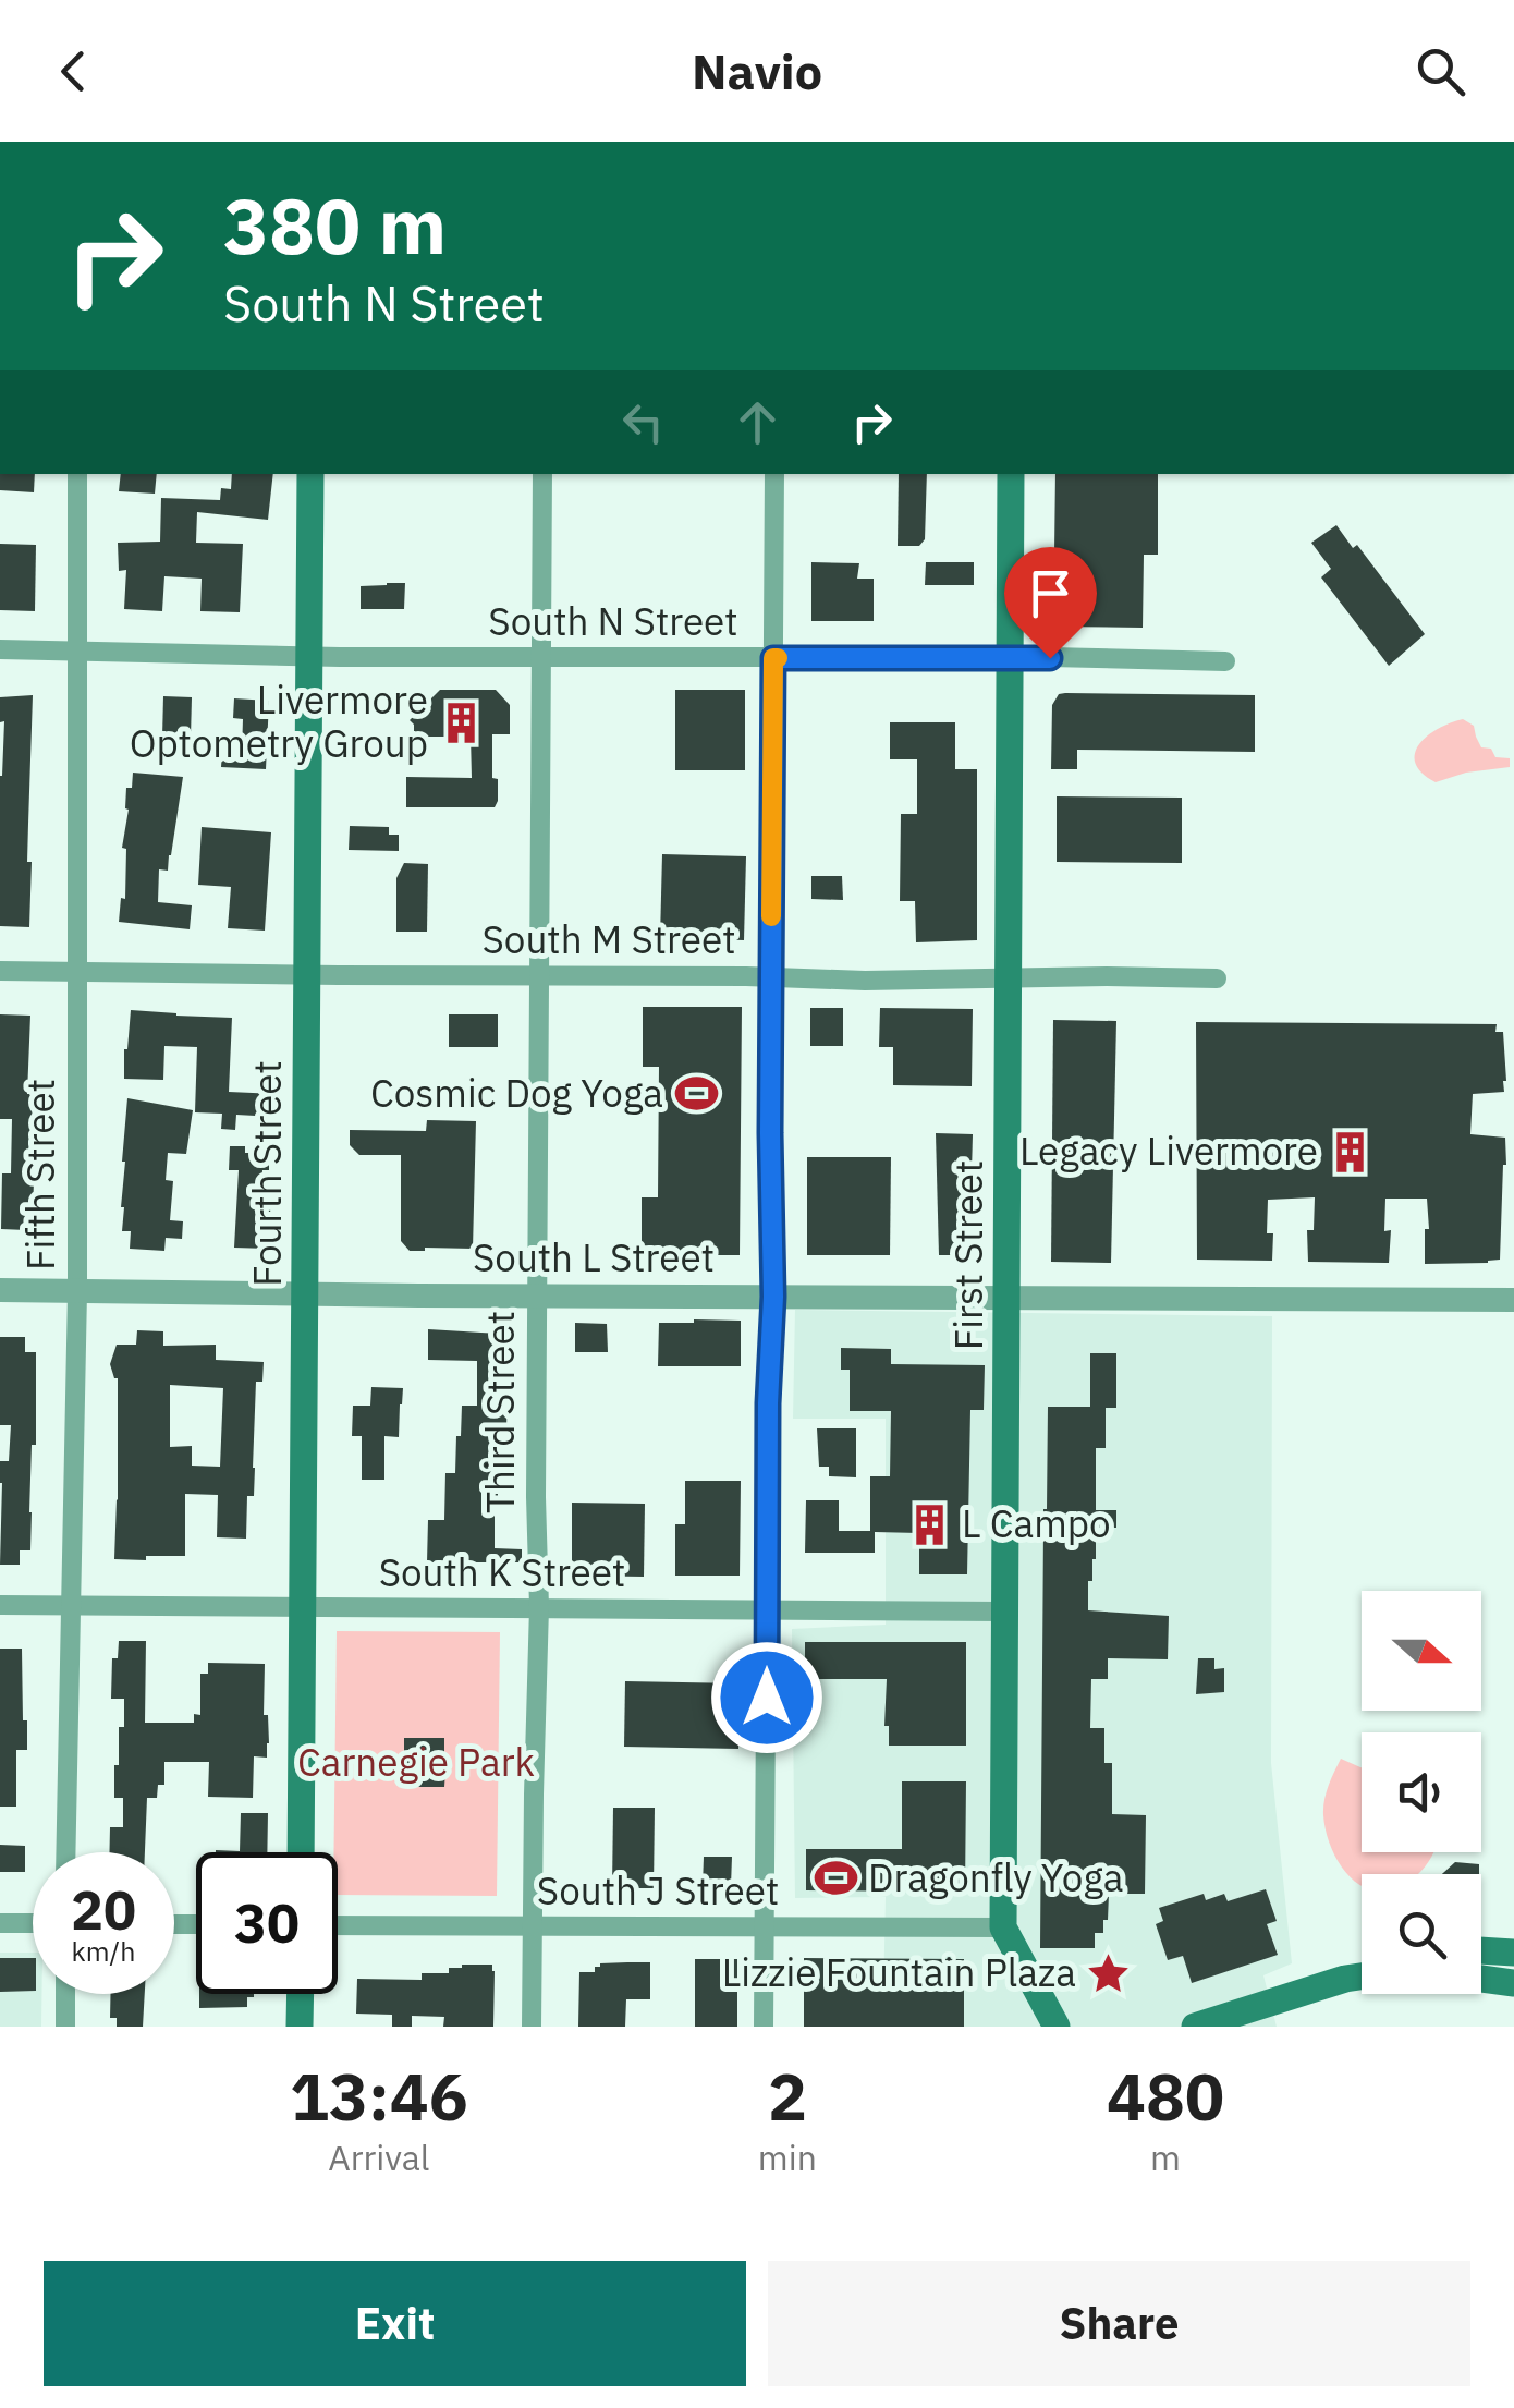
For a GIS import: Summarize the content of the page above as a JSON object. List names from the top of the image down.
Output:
{
  "streets": {
    "main road": ["Fourth Street", "First Street"],
    "street": [
      "South N Street",
      "South M Street",
      "Fifth Street",
      "South L Street",
      "Third Street",
      "South K Street",
      "South J Street"
    ]
  },
  "crossings": [
    ["South N Street", "Fourth Street"],
    ["South N Street", "Fifth Street"],
    ["South N Street", "First Street"],
    ["South N Street", "Third Street"],
    ["South M Street", "Fourth Street"],
    ["South M Street", "Fifth Street"],
    ["South M Street", "First Street"],
    ["South M Street", "Third Street"],
    ["Fourth Street", "South L Street"],
    ["Fourth Street", "South K Street"],
    ["Fifth Street", "South L Street"],
    ["Fifth Street", "South K Street"],
    ["First Street", "South L Street"],
    ["First Street", "South K Street"],
    ["First Street", "South J Street"],
    ["South L Street", "Third Street"],
    ["Third Street", "South K Street"],
    ["Third Street", "South J Street"]
  ],
  "parks": ["Carnegie Park"],
  "places": {
    "building": ["Livermore Optometry Group", "Legacy Livermore", "L Campo"],
    "sports": ["Cosmic Dog Yoga", "Dragonfly Yoga"],
    "place": ["Lizzie Fountain Plaza"]
  },
  "north": "right",
  "page": {
    "header": "Navio",
    "turn": ["380 m", "South N Street"],
    "speed": "20 km/h",
    "limit": "30",
    "eta": [
      "13:46",
      "Arrival",
      "2",
      "min",
      "480",
      "m"
    ],
    "buttons": ["Exit", "Share"]
  }
}
